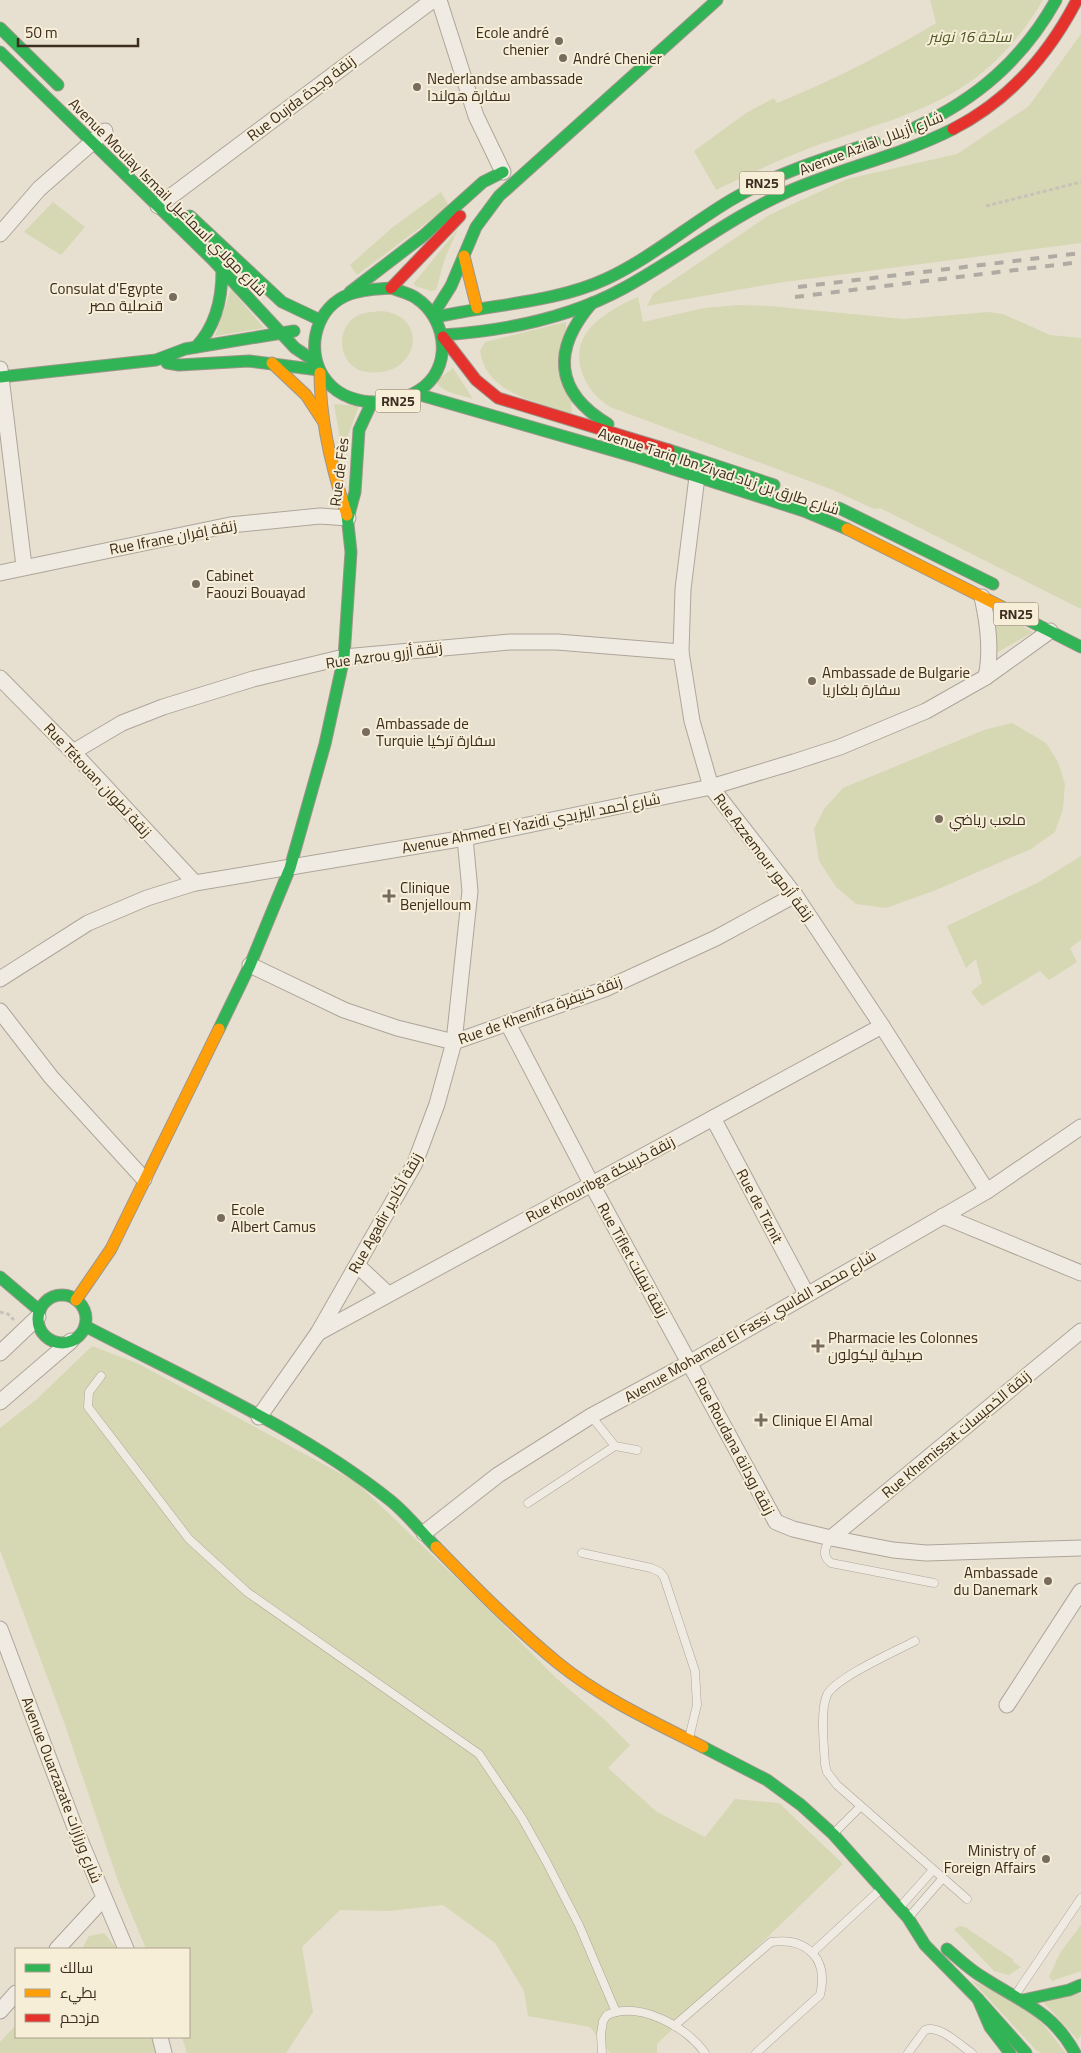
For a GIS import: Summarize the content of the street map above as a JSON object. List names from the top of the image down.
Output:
{
  "streets": {
    "main road": [
      "Avenue Azilal شارع أزيلال",
      "RN25",
      "Avenue Moulay Ismail شارع مولاي اسماعيل",
      "Avenue Tariq Ibn Ziyad شارع طارق بن زياد",
      "Rue de Fès"
    ],
    "street": [
      "Rue Oujda زنقة وجدة",
      "Rue Ifrane زنقة إفران",
      "Rue Azrou زنقة أزرو",
      "Rue Tétouan زنقة تطوان",
      "Avenue Ahmed El Yazidi شارع أحمد اليزيدي",
      "Rue Azzemour زنقة أزمور",
      "Rue de Khenifra زنقة خنيفرة",
      "Rue Khouribga زنقة خريبكة",
      "Rue de Tiznit",
      "Rue Agadir زنقة أكادير",
      "Rue Tiflet زنقة تيفلت",
      "Avenue Mohamed El Fassi شارع محمد الفاسي",
      "Rue Khemissat زنقة الخميسات",
      "Rue Roudana زنقة رودانة",
      "Avenue Ouarzazate شارع ورزازات"
    ]
  },
  "crossings": [
    ["Rue Oujda زنقة وجدة", "Avenue Moulay Ismail شارع مولاي اسماعيل"],
    ["Avenue Azilal شارع أزيلال", "RN25"],
    ["Avenue Azilal شارع أزيلال", "Avenue Moulay Ismail شارع مولاي اسماعيل"],
    ["Avenue Azilal شارع أزيلال", "Avenue Tariq Ibn Ziyad شارع طارق بن زياد"],
    ["Avenue Azilal شارع أزيلال", "Rue de Fès"],
    ["RN25", "Avenue Moulay Ismail شارع مولاي اسماعيل"],
    ["RN25", "Avenue Tariq Ibn Ziyad شارع طارق بن زياد"],
    ["RN25", "Rue de Fès"],
    ["Avenue Moulay Ismail شارع مولاي اسماعيل", "Avenue Tariq Ibn Ziyad شارع طارق بن زياد"],
    ["Avenue Moulay Ismail شارع مولاي اسماعيل", "Rue de Fès"],
    ["Avenue Tariq Ibn Ziyad شارع طارق بن زياد", "Rue de Fès"],
    ["Avenue Tariq Ibn Ziyad شارع طارق بن زياد", "Avenue Ahmed El Yazidi شارع أحمد اليزيدي"],
    ["Avenue Tariq Ibn Ziyad شارع طارق بن زياد", "Rue Azzemour زنقة أزمور"],
    ["Rue de Fès", "Rue Ifrane زنقة إفران"],
    ["Rue Azrou زنقة أزرو", "Rue Tétouan زنقة تطوان"],
    ["Rue Azrou زنقة أزرو", "Rue Azzemour زنقة أزمور"],
    ["Rue Tétouan زنقة تطوان", "Avenue Ahmed El Yazidi شارع أحمد اليزيدي"],
    ["Avenue Ahmed El Yazidi شارع أحمد اليزيدي", "Rue Azzemour زنقة أزمور"],
    ["Avenue Ahmed El Yazidi شارع أحمد اليزيدي", "Rue Agadir زنقة أكادير"],
    ["Rue Azzemour زنقة أزمور", "Rue de Khenifra زنقة خنيفرة"],
    ["Rue Azzemour زنقة أزمور", "Rue Khouribga زنقة خريبكة"],
    ["Rue Azzemour زنقة أزمور", "Avenue Mohamed El Fassi شارع محمد الفاسي"],
    ["Rue de Khenifra زنقة خنيفرة", "Rue Agadir زنقة أكادير"],
    ["Rue de Khenifra زنقة خنيفرة", "Rue Tiflet زنقة تيفلت"],
    ["Rue Khouribga زنقة خريبكة", "Rue de Tiznit"],
    ["Rue Khouribga زنقة خريبكة", "Rue Agadir زنقة أكادير"],
    ["Rue Khouribga زنقة خريبكة", "Rue Tiflet زنقة تيفلت"],
    ["Rue de Tiznit", "Avenue Mohamed El Fassi شارع محمد الفاسي"],
    ["Rue Tiflet زنقة تيفلت", "Avenue Mohamed El Fassi شارع محمد الفاسي"],
    ["Rue Tiflet زنقة تيفلت", "Rue Roudana زنقة رودانة"],
    ["Avenue Mohamed El Fassi شارع محمد الفاسي", "Rue Roudana زنقة رودانة"],
    ["Rue Khemissat زنقة الخميسات", "Rue Roudana زنقة رودانة"]
  ],
  "parks": ["ساحة 16 نونبر"],
  "places": {
    "other": [
      "Ecole andré chenier",
      "André Chenier",
      "Nederlandse ambassade سفارة هولندا",
      "Consulat d'Egypte قنصلية مصر",
      "Cabinet Faouzi Bouayad",
      "Ambassade de Bulgarie سفارة بلغاريا",
      "Ambassade de Turquie سفارة تركيا",
      "ملعب رياضي",
      "Ecole Albert Camus",
      "Ambassade du Danemark",
      "Ministry of Foreign Affairs"
    ],
    "health": ["Clinique Benjelloum", "Pharmacie les Colonnes صيدلية ليكولون", "Clinique El Amal"]
  },
  "legend": ["سالك", "بطيء", "مزدحم"],
  "scale_bar": "50 m"
}
